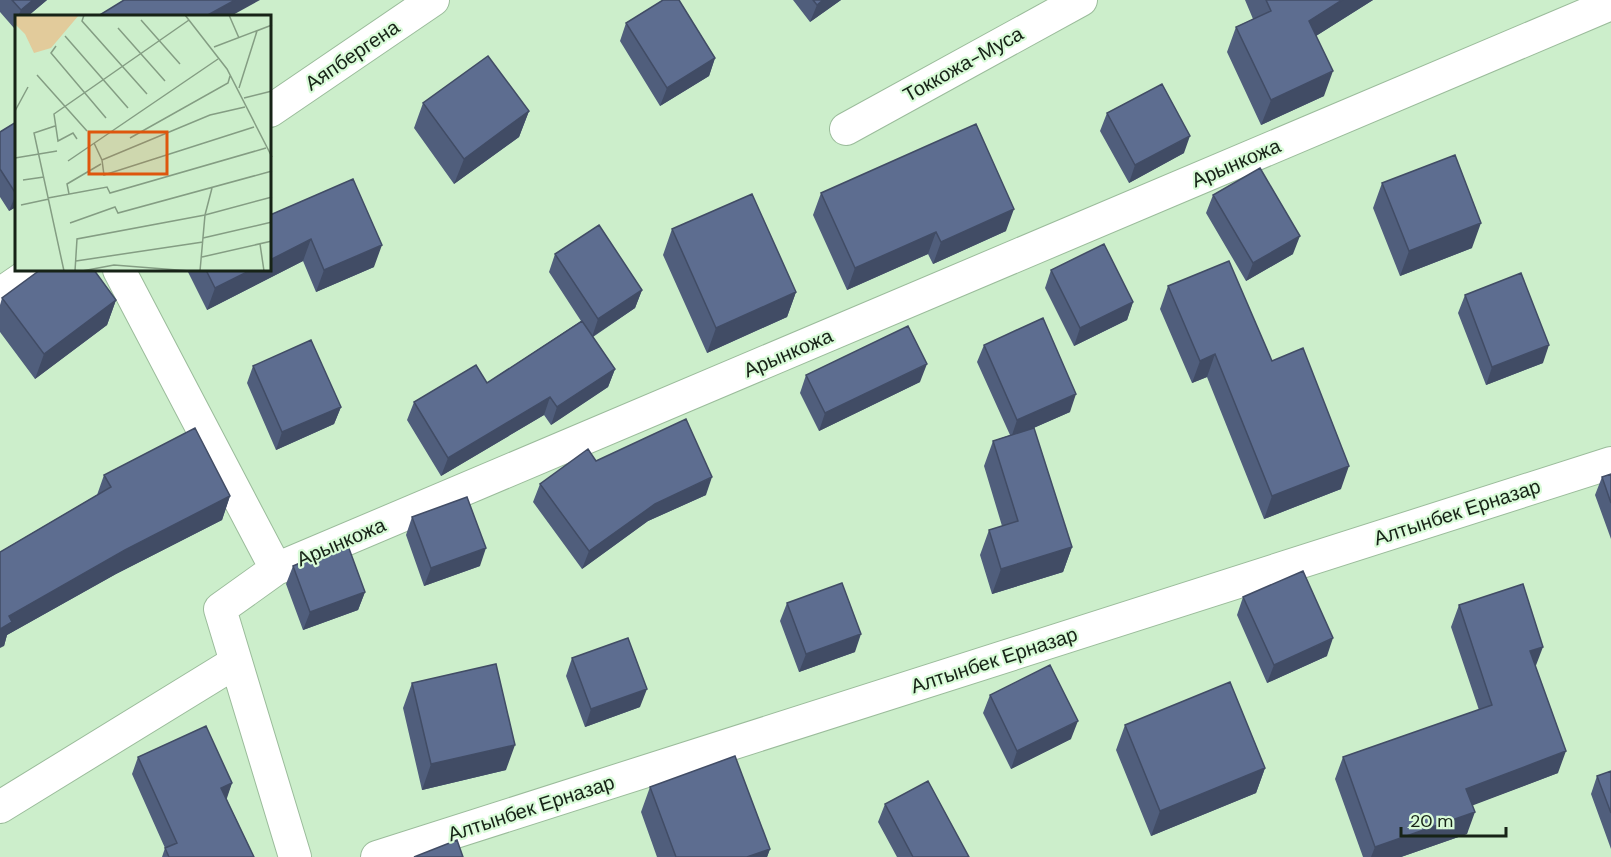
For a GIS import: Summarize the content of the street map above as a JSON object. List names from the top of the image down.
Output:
{
  "streets": {
    "street": [
      "Аяпбергена",
      "Токкожа-Муса",
      "Арынкожа",
      "Алтынбек Ерназар"
    ]
  },
  "scale_bar": "20 m"
}
